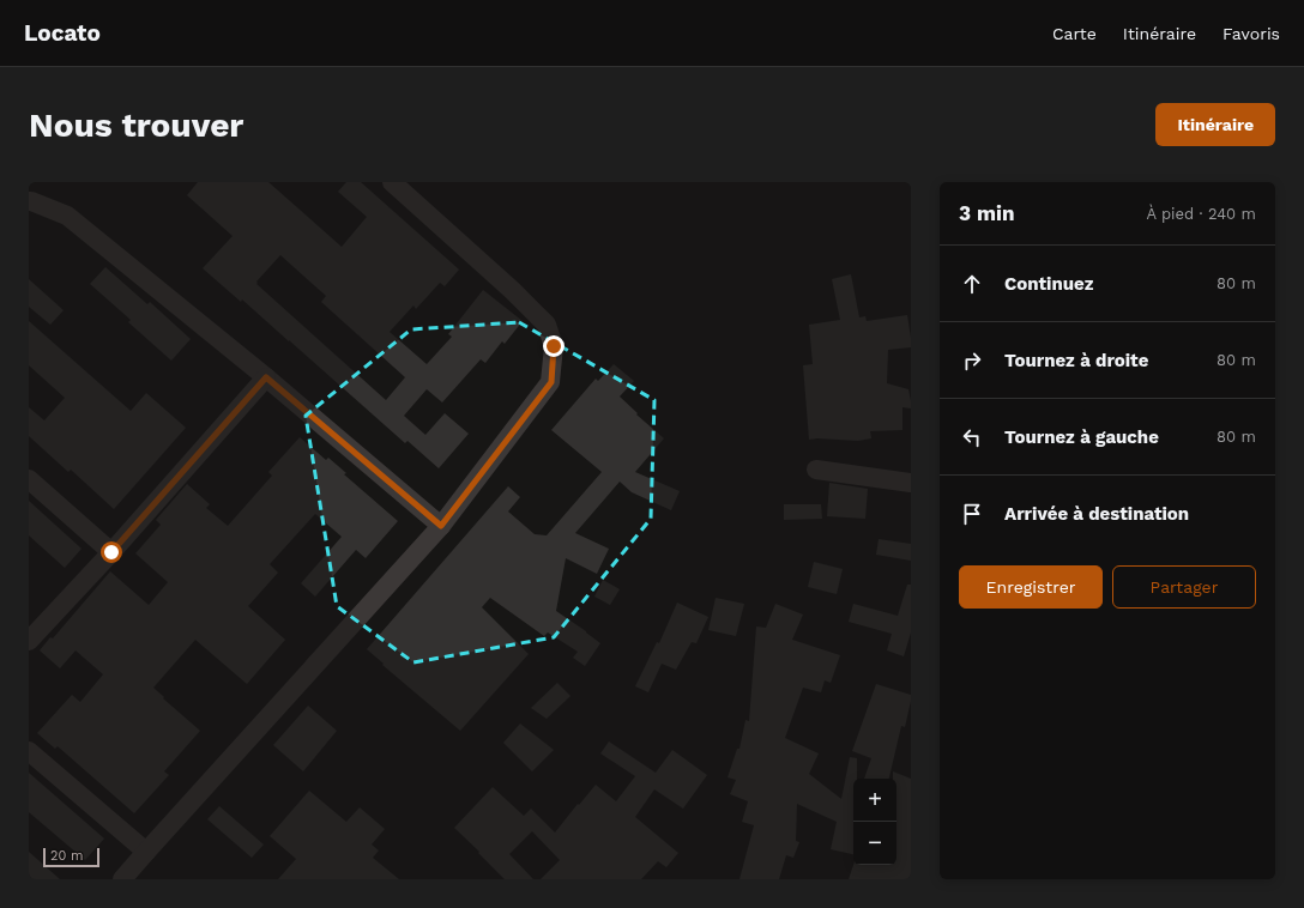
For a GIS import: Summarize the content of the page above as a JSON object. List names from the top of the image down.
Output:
{
  "scale_bar": "20 m",
  "page": {
    "header": "Locato",
    "nav": ["Carte", "Itinéraire", "Favoris"],
    "buttons": [
      "Itinéraire",
      ["Enregistrer", "Partager"]
    ],
    "title": "Nous trouver",
    "heading": ["3 min", "À pied · 240 m"],
    "list": [
      ["Continuez", "80 m"],
      ["Tournez à droite", "80 m"],
      ["Tournez à gauche", "80 m"],
      "Arrivée à destination"
    ],
    "map_buttons": ["+", "−"],
    "scale": "20 m"
  }
}
